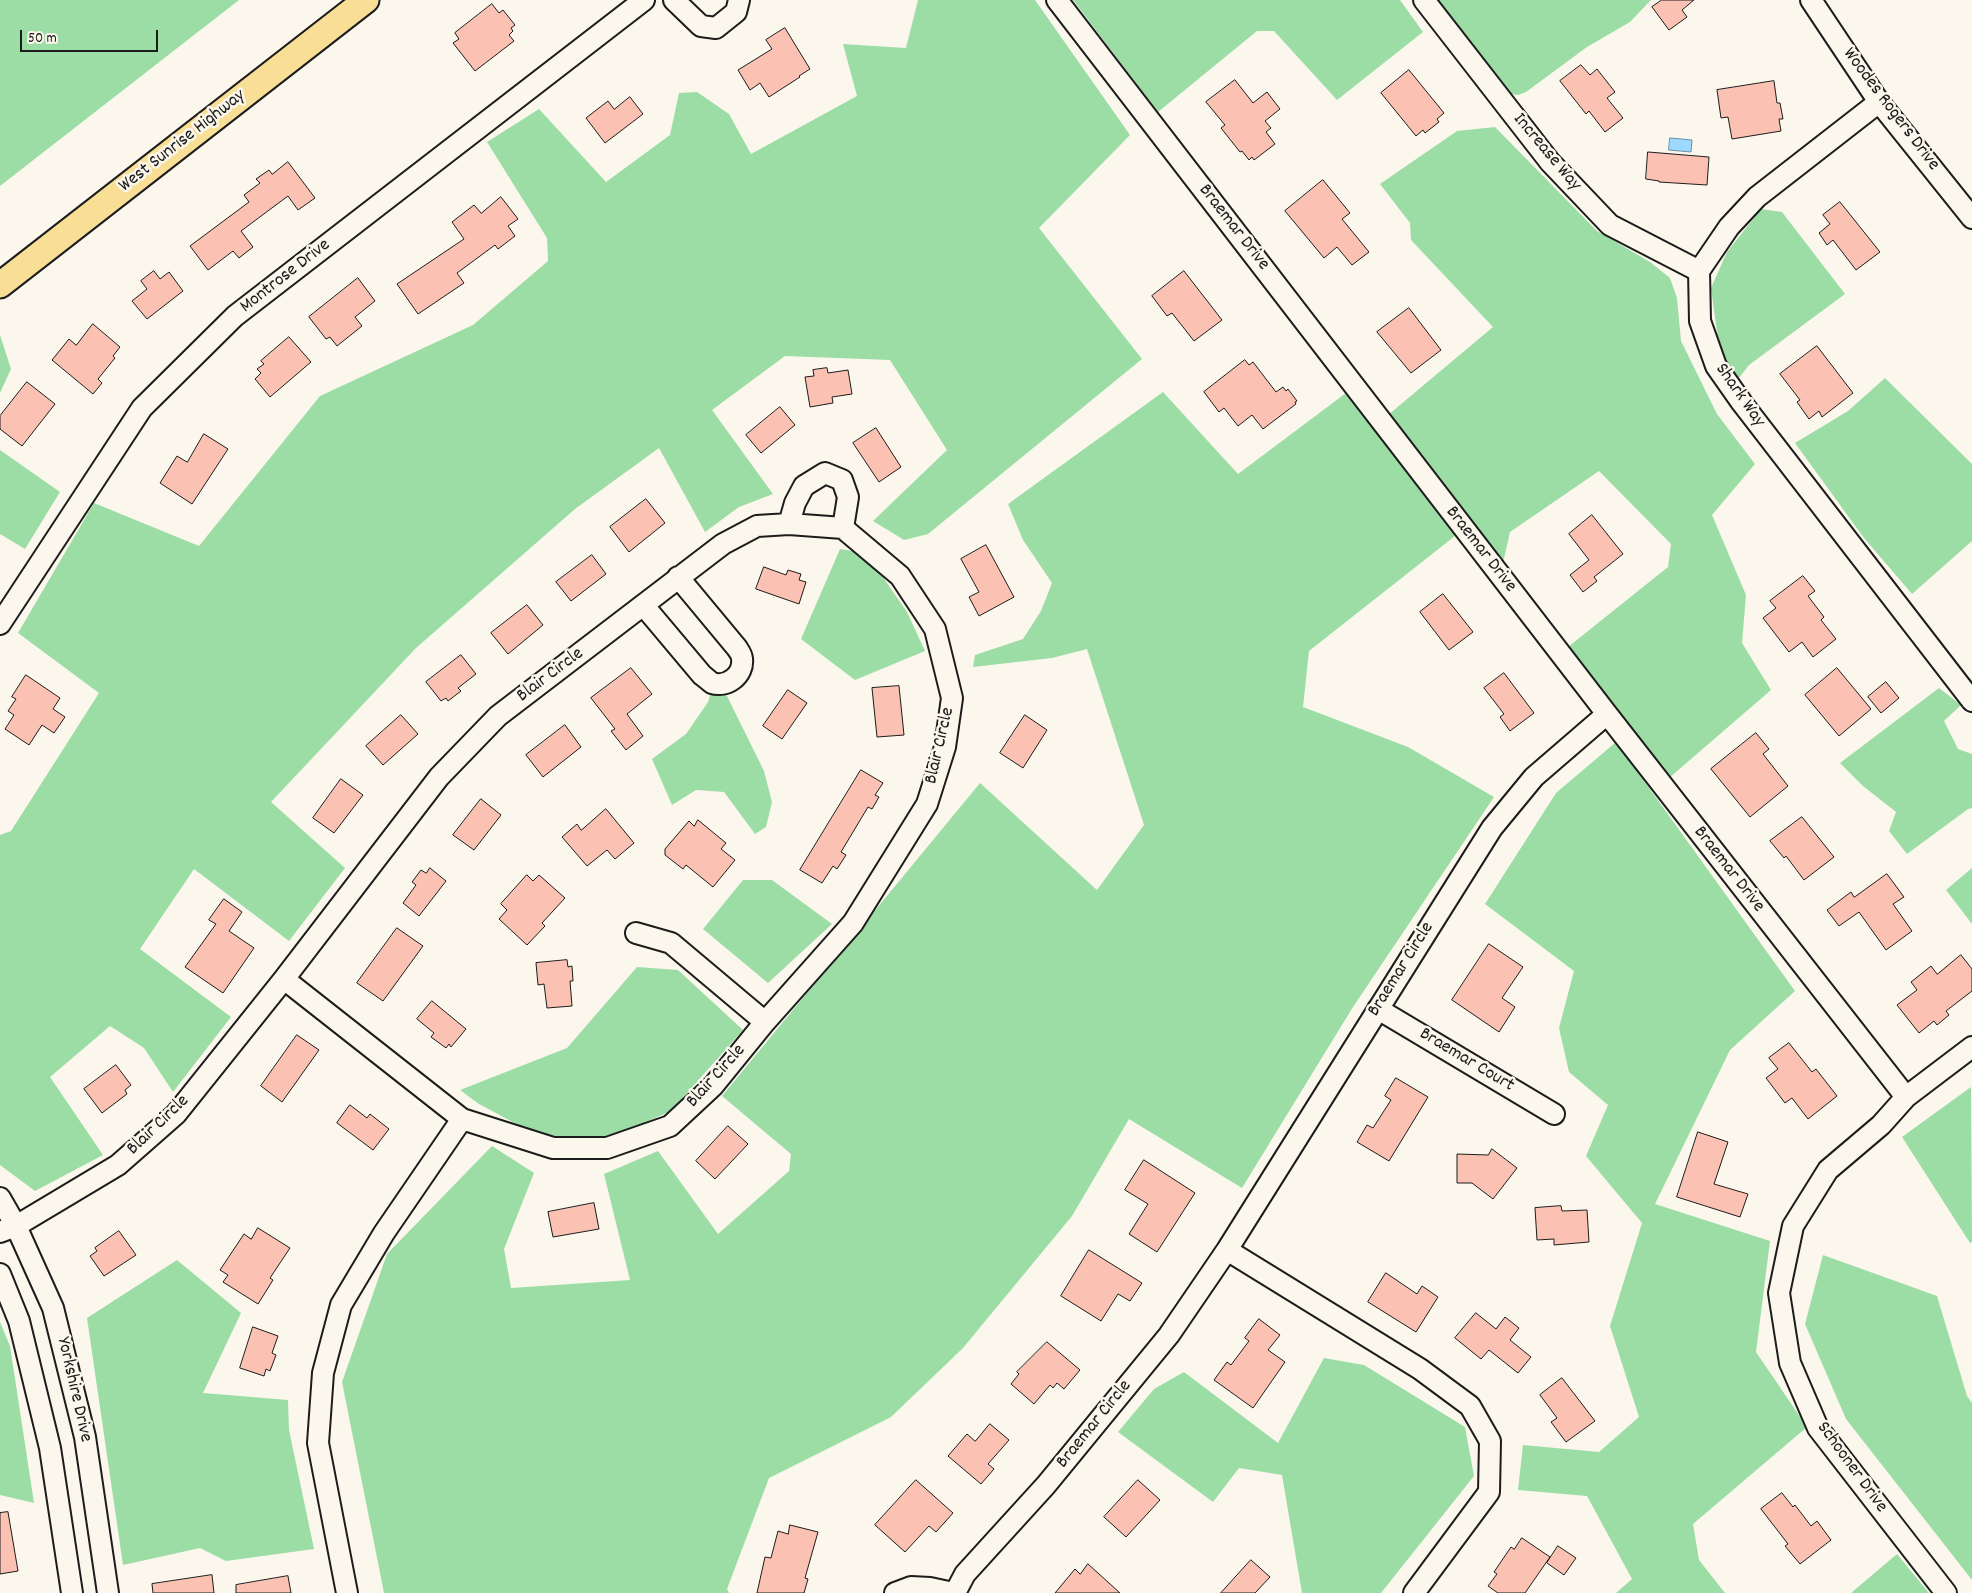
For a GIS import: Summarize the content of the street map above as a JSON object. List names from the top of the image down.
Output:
{
  "streets": {
    "main road": ["West Sunrise Highway"],
    "street": [
      "Woodes Rogers Drive",
      "Increase Way",
      "Braemar Drive",
      "Montrose Drive",
      "Shark Way",
      "Blair Circle",
      "Braemar Circle",
      "Braemar Court",
      "Yorkshire Drive",
      "Schooner Drive"
    ]
  },
  "crossings": [
    ["Increase Way", "Shark Way"],
    ["Braemar Drive", "Braemar Circle"],
    ["Braemar Drive", "Schooner Drive"],
    ["Blair Circle", "Yorkshire Drive"],
    ["Braemar Circle", "Braemar Court"]
  ],
  "scale_bar": "50 m"
}
